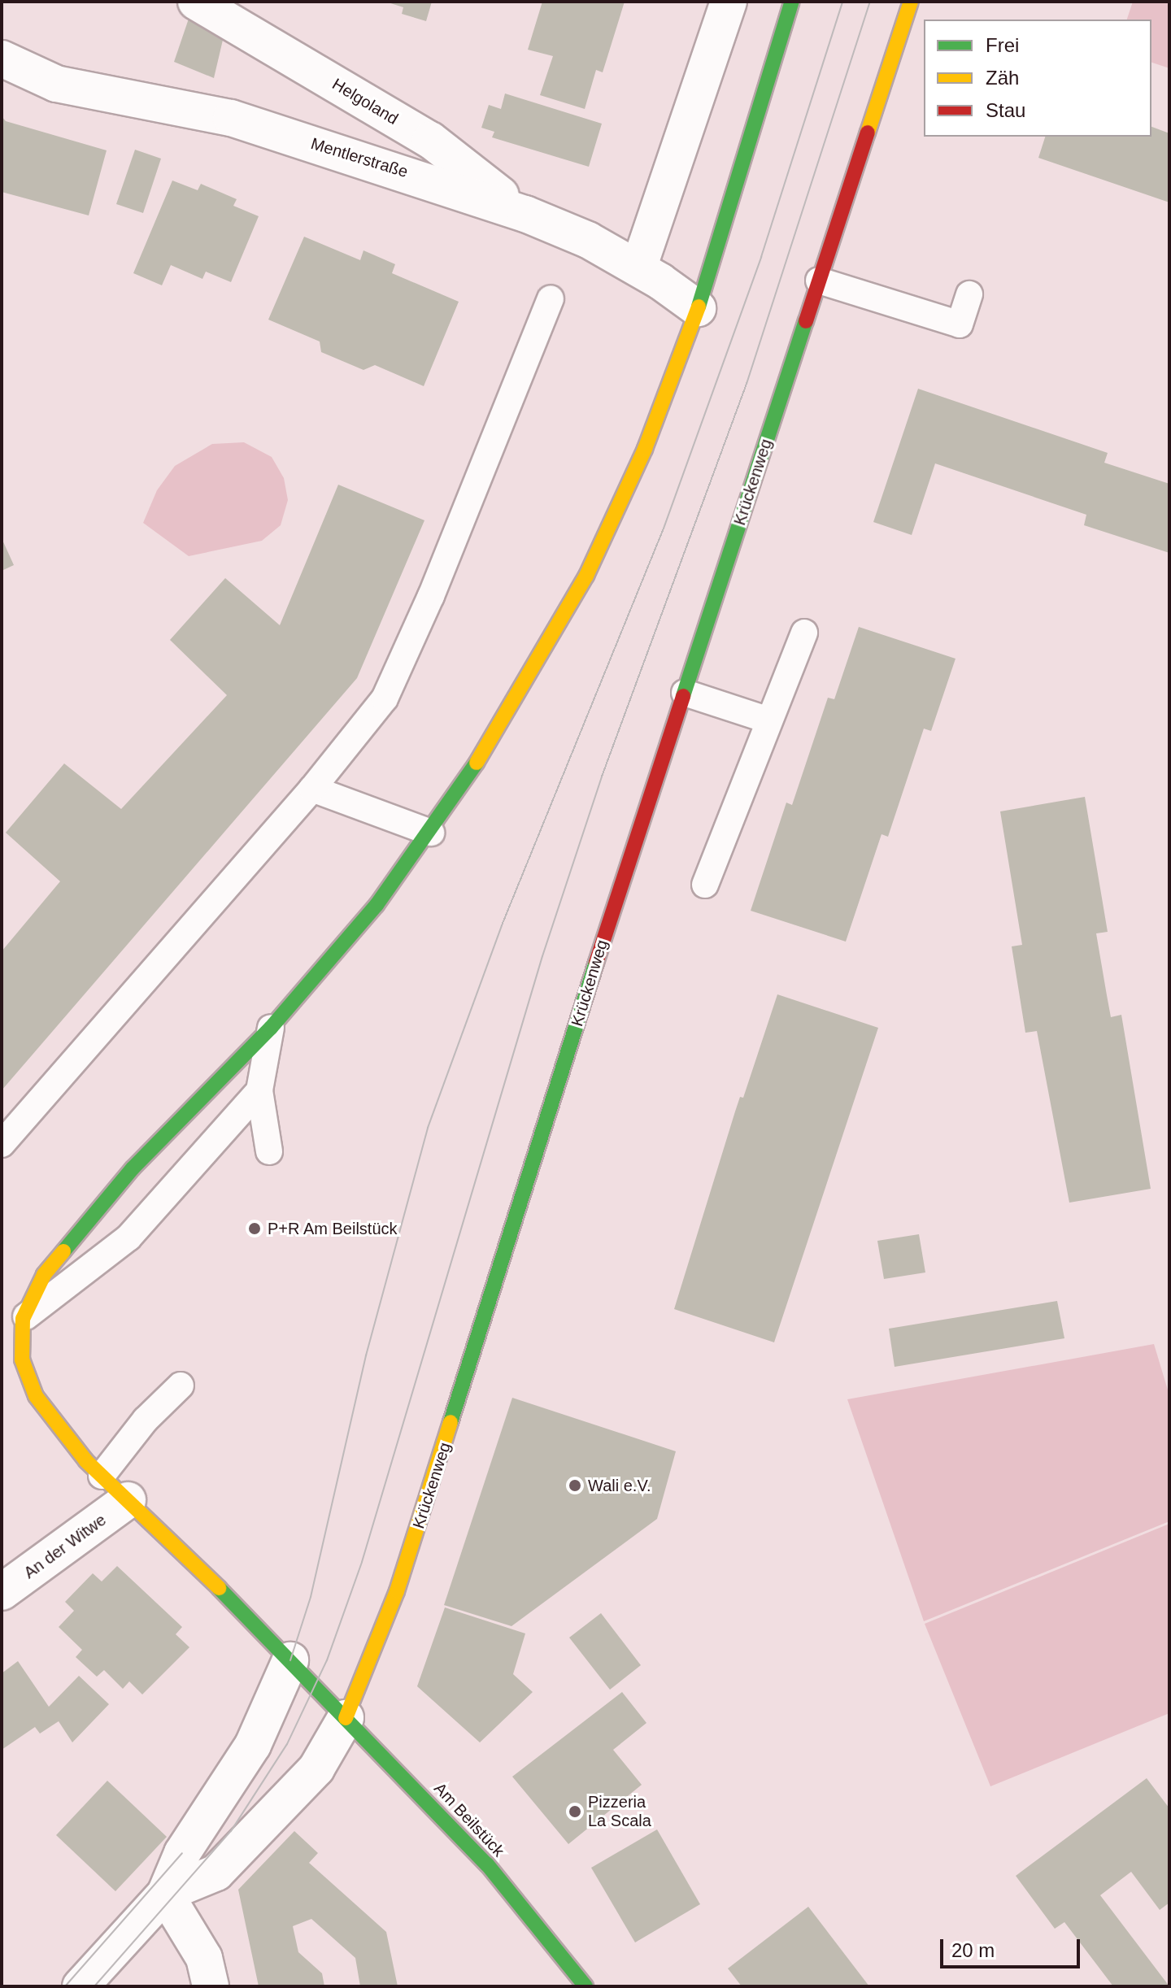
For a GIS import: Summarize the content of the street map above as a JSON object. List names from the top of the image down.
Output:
{
  "streets": {
    "main road": ["Krückenweg", "Am Beilstück"],
    "street": ["Helgoland", "Mentlerstraße", "An der Witwe"]
  },
  "crossings": [
    ["Helgoland", "Mentlerstraße"],
    ["Krückenweg", "Am Beilstück"]
  ],
  "places": ["P+R Am Beilstück", "Wali e.V.", "Pizzeria La Scala"],
  "legend": ["Frei", "Zäh", "Stau"],
  "scale_bar": "20 m"
}
